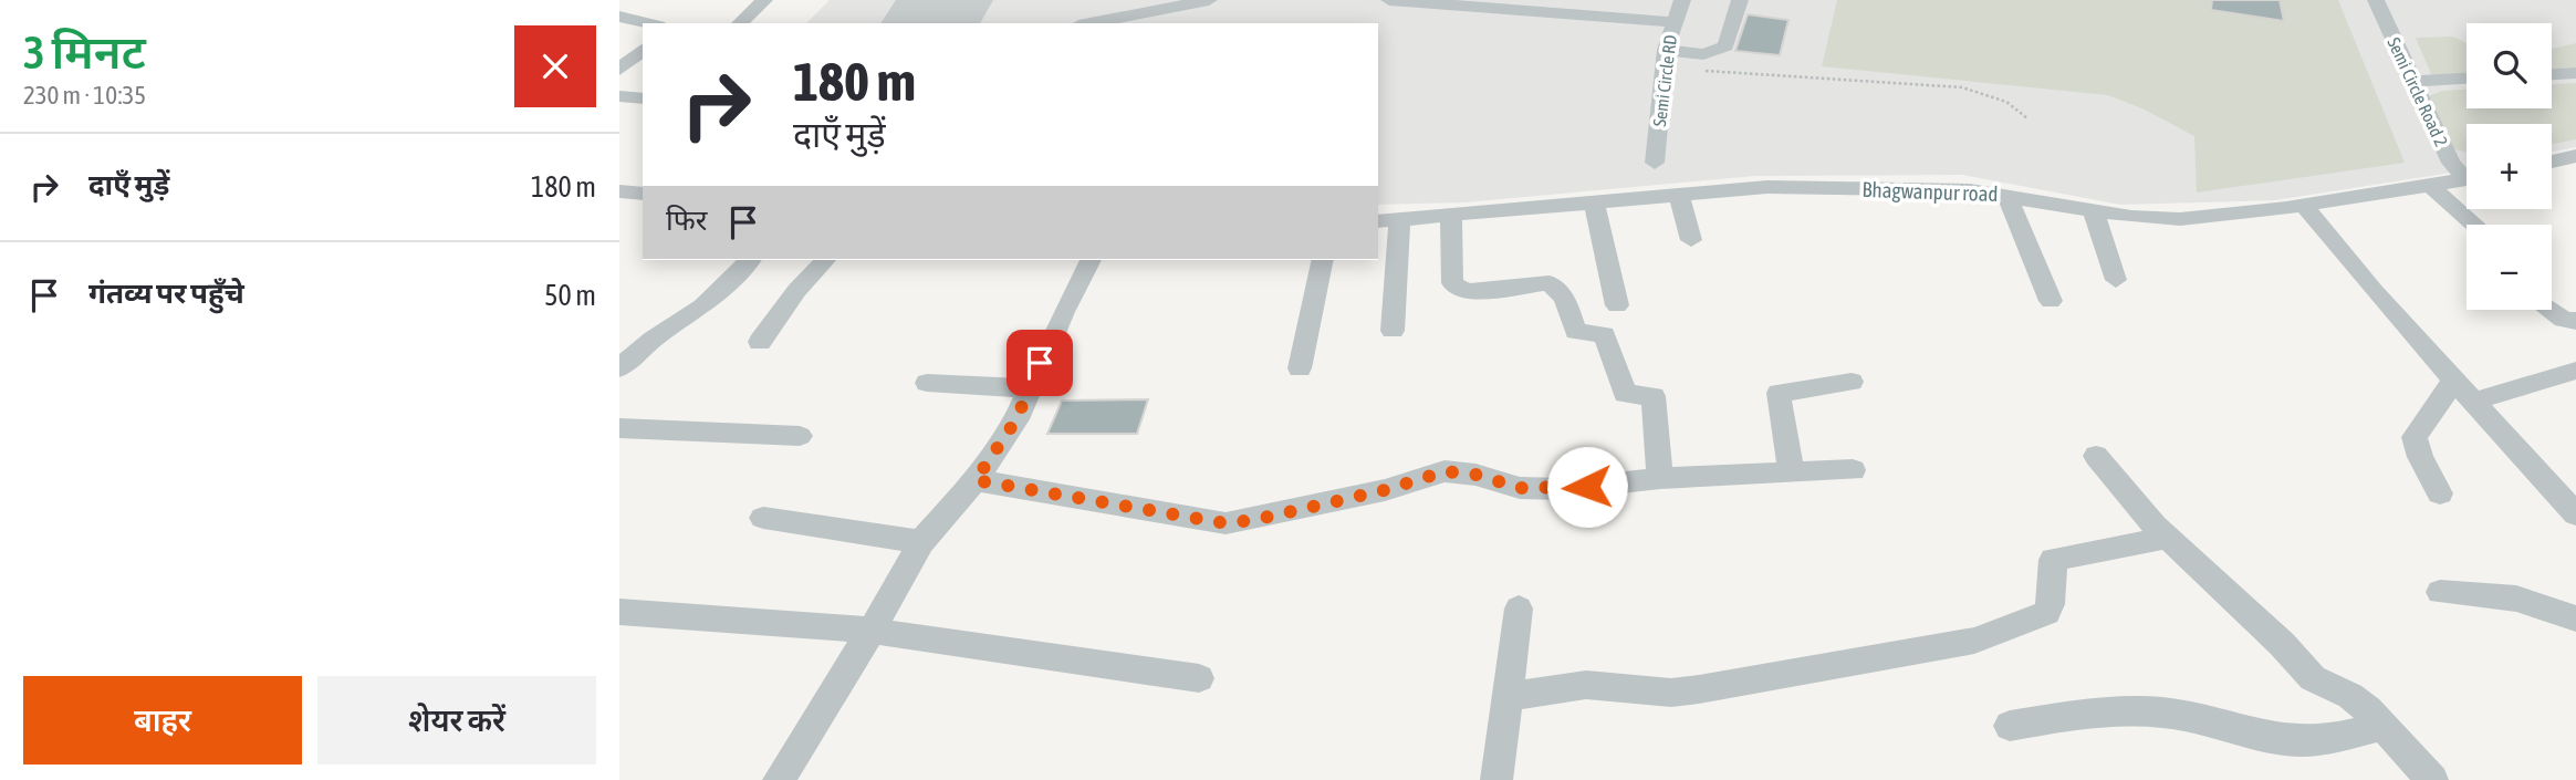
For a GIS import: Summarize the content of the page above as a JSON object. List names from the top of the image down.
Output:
{
  "streets": {
    "street": ["Semi Circle RD", "Semi Circle Road 2", "Bhagwanpur road"]
  },
  "page": {
    "heading": ["3 मिनट", "230 m · 10:35"],
    "map_buttons": ["+", "−"],
    "turn": ["180 m", "दाएँ मुड़ें"],
    "list": [
      {
        "name": "दाएँ मुड़ें",
        "value": "180 m"
      },
      {
        "name": "गंतव्य पर पहुँचे",
        "value": "50 m"
      }
    ],
    "then": "फिर",
    "buttons": ["बाहर", "शेयर करें"]
  }
}
